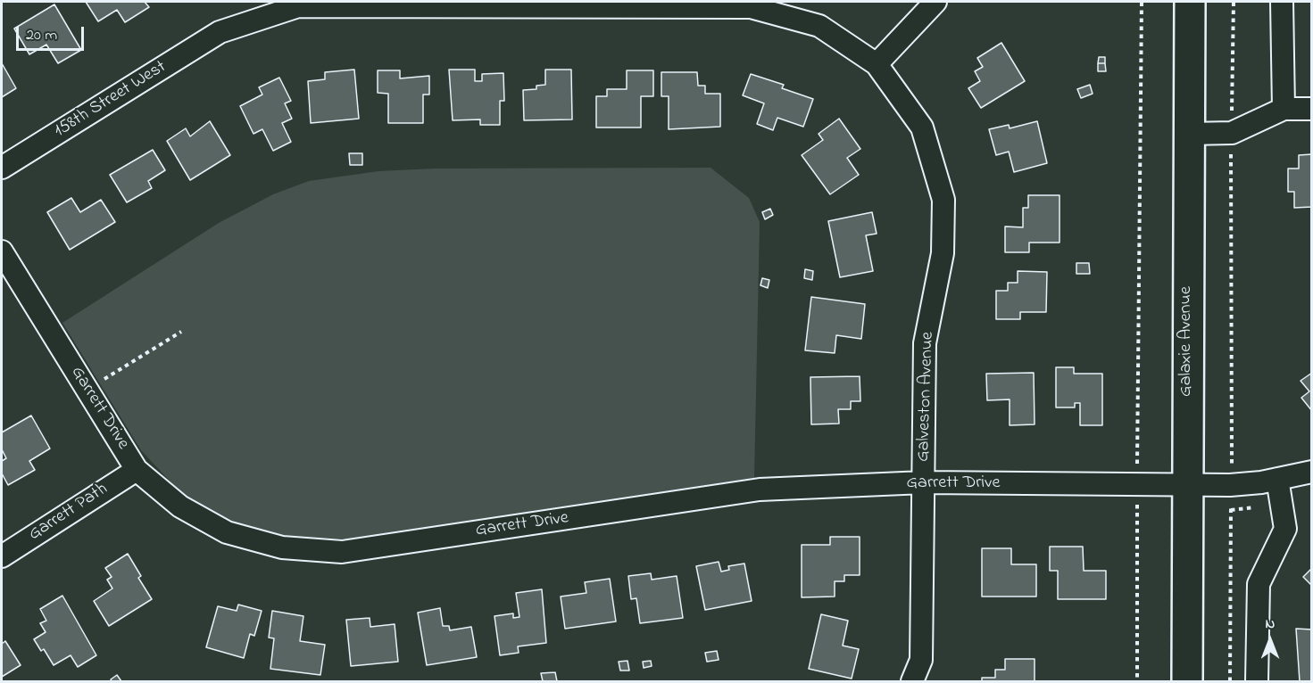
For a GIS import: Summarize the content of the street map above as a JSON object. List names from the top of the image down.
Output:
{
  "streets": {
    "street": [
      "158th Street West",
      "Galaxie Avenue",
      "Galveston Avenue",
      "Garrett Drive",
      "Garrett Path"
    ]
  },
  "crossings": [
    ["158th Street West", "Galveston Avenue"],
    ["Galaxie Avenue", "Garrett Drive"],
    ["Galveston Avenue", "Garrett Drive"],
    ["Garrett Drive", "Garrett Path"]
  ],
  "scale_bar": "20 m",
  "north": "top"
}
